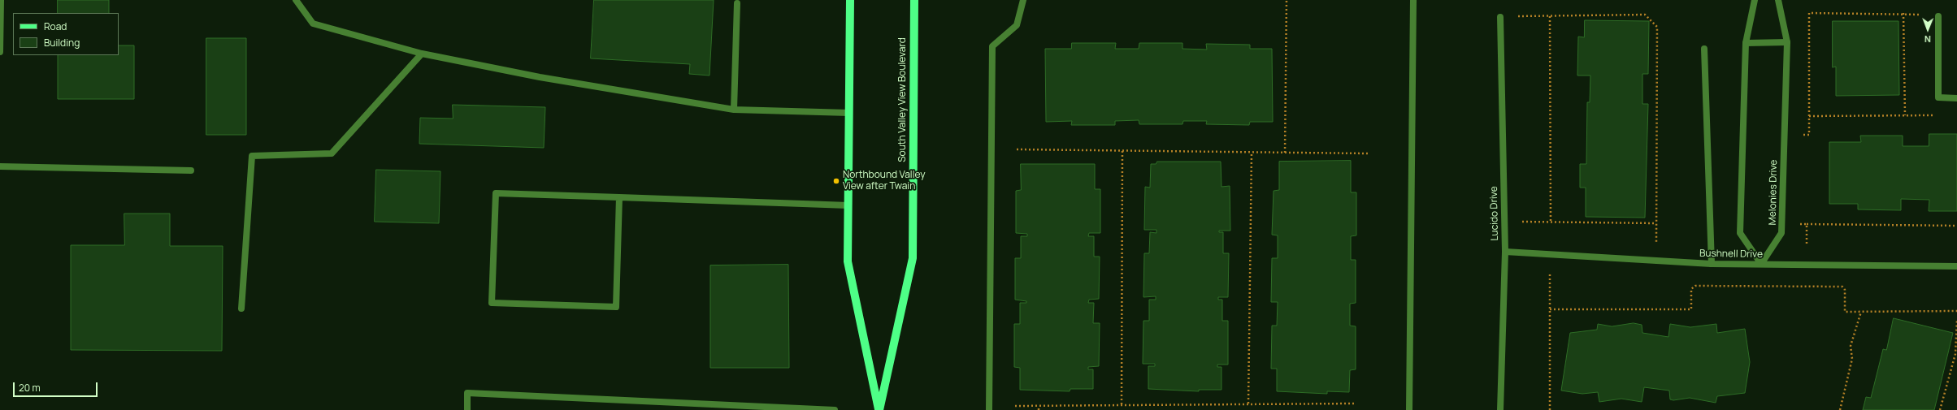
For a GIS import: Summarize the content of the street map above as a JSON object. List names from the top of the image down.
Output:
{
  "streets": {
    "main road": ["South Valley View Boulevard"],
    "street": ["Melonies Drive", "Lucido Drive", "Bushnell Drive"]
  },
  "crossings": [
    ["Melonies Drive", "Bushnell Drive"],
    ["Lucido Drive", "Bushnell Drive"]
  ],
  "places": ["Northbound Valley View after Twain"],
  "legend": ["Road", "Building"],
  "scale_bar": "20 m",
  "north": "bottom"
}
